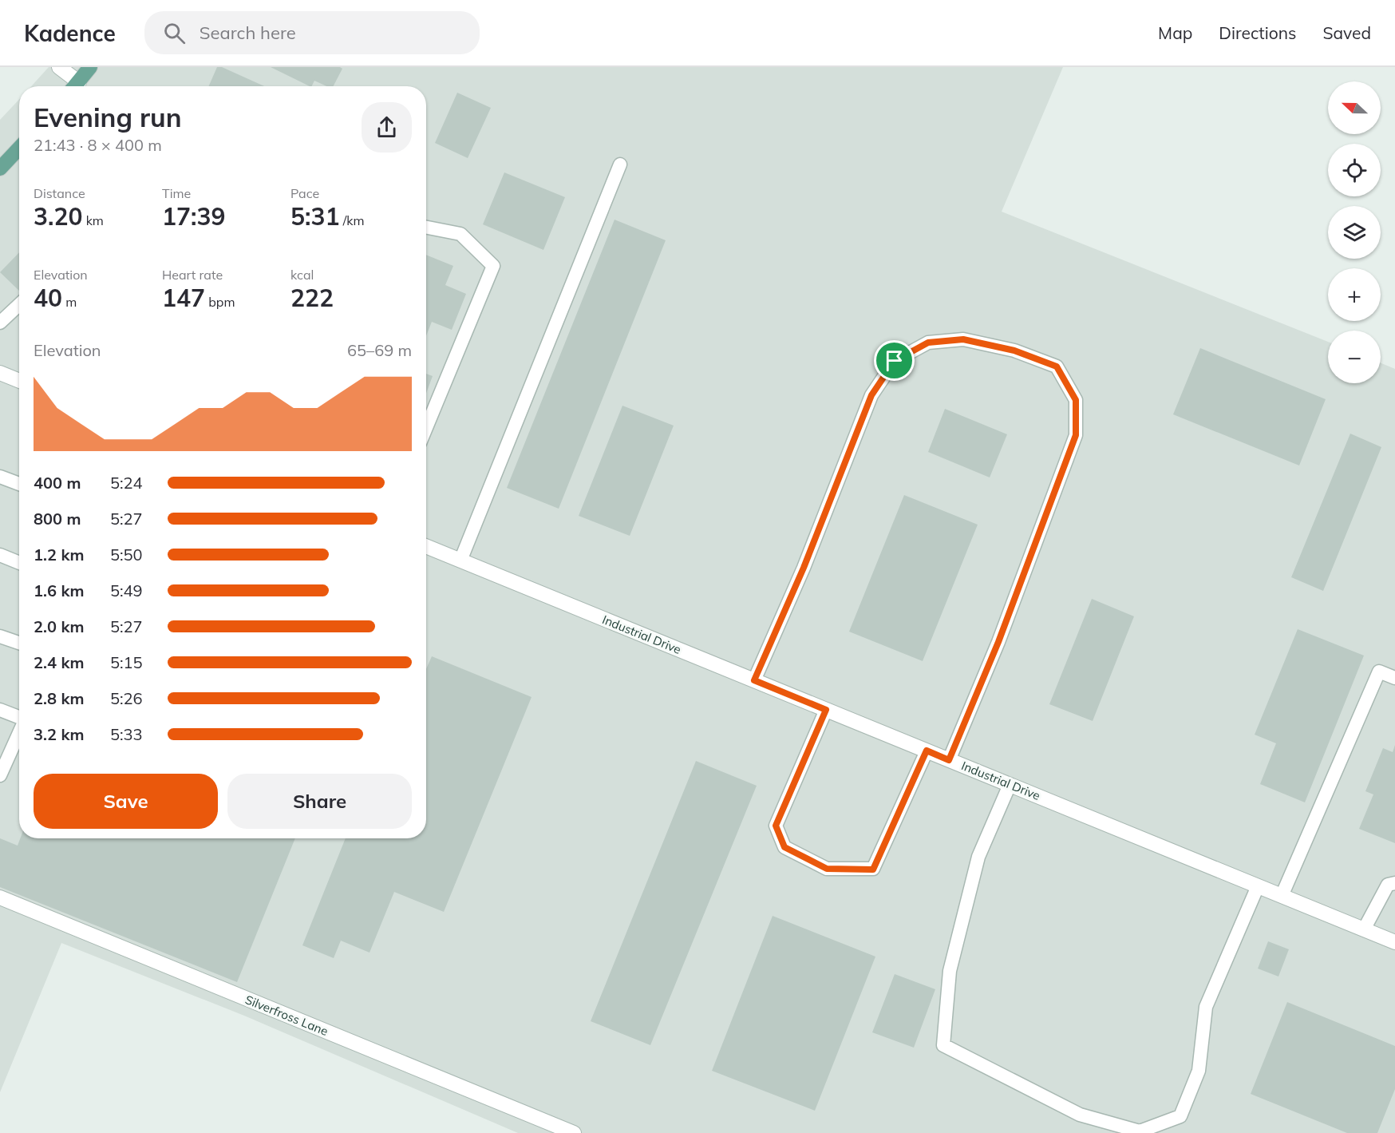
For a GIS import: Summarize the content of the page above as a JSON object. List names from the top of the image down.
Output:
{
  "streets": {
    "street": ["Industrial Drive", "Silverfross Lane"]
  },
  "north": "left",
  "page": {
    "header": "Kadence",
    "search": "Search here",
    "nav": ["Map", "Directions", "Saved"],
    "map_buttons": ["+", "−"],
    "heading": ["Evening run", "21:43 · 8 × 400 m"],
    "stats": [
      ["Distance", "3.20 km"],
      ["Time", "17:39"],
      ["Pace", "5:31 /km"],
      ["Elevation", "40 m"],
      ["Heart rate", "147 bpm"],
      ["kcal", "222"]
    ],
    "chart": ["Elevation", "65–69 m"],
    "list": [
      {
        "name": "400 m",
        "note": "5:24"
      },
      {
        "name": "800 m",
        "note": "5:27"
      },
      {
        "name": "1.2 km",
        "note": "5:50"
      },
      {
        "name": "1.6 km",
        "note": "5:49"
      },
      {
        "name": "2.0 km",
        "note": "5:27"
      },
      {
        "name": "2.4 km",
        "note": "5:15"
      },
      {
        "name": "2.8 km",
        "note": "5:26"
      },
      {
        "name": "3.2 km",
        "note": "5:33"
      }
    ],
    "buttons": ["Save", "Share"]
  }
}
